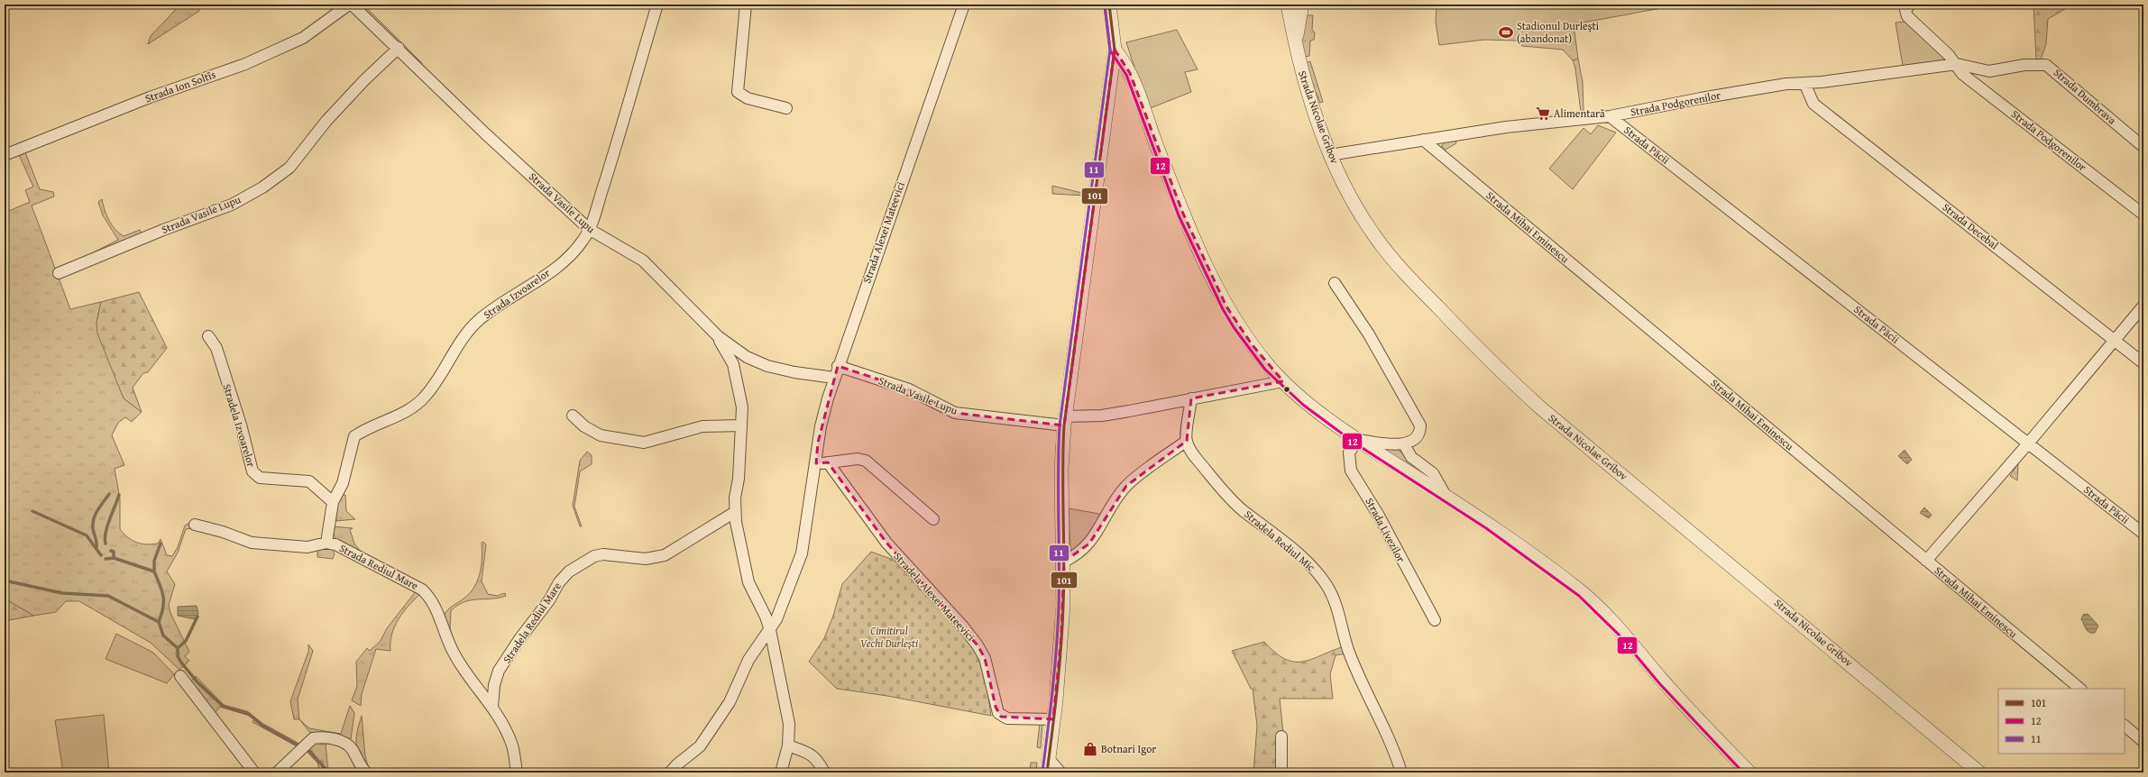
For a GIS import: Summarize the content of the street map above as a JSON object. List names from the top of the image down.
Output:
{
  "streets": {
    "street": [
      "Strada Ion Soltîs",
      "Strada Dumbrava",
      "Strada Podgorenilor",
      "Strada Nicolae Gribov",
      "Strada Păcii",
      "Strada Vasile Lupu",
      "Strada Decebal",
      "Strada Mihai Eminescu",
      "Strada Alexei Mateevici",
      "Strada Izvoarelor",
      "Stradela Izvoarelor",
      "Strada Livezilor",
      "Stradela Rediul Mic",
      "Strada Rediul Mare",
      "Stradela Alexei Mateevici",
      "Stradela Rediul Mare"
    ]
  },
  "crossings": [
    ["Strada Ion Soltîs", "Strada Vasile Lupu"],
    ["Strada Dumbrava", "Strada Podgorenilor"],
    ["Strada Podgorenilor", "Strada Nicolae Gribov"],
    ["Strada Podgorenilor", "Strada Păcii"],
    ["Strada Podgorenilor", "Strada Decebal"],
    ["Strada Podgorenilor", "Strada Mihai Eminescu"],
    ["Strada Vasile Lupu", "Strada Alexei Mateevici"],
    ["Strada Vasile Lupu", "Strada Izvoarelor"],
    ["Strada Izvoarelor", "Stradela Izvoarelor"],
    ["Strada Izvoarelor", "Strada Rediul Mare"],
    ["Strada Rediul Mare", "Stradela Rediul Mare"]
  ],
  "parks": ["Cimitirul Vechi Durlești"],
  "places": {
    "sports": ["Stadionul Durlești (abandonat)"],
    "supermarket": ["Alimentară"],
    "shop": ["Botnari Igor"]
  },
  "lines": ["transit line 101", "transit line 12", "transit line 11"],
  "legend": ["101", "12", "11"]
}
